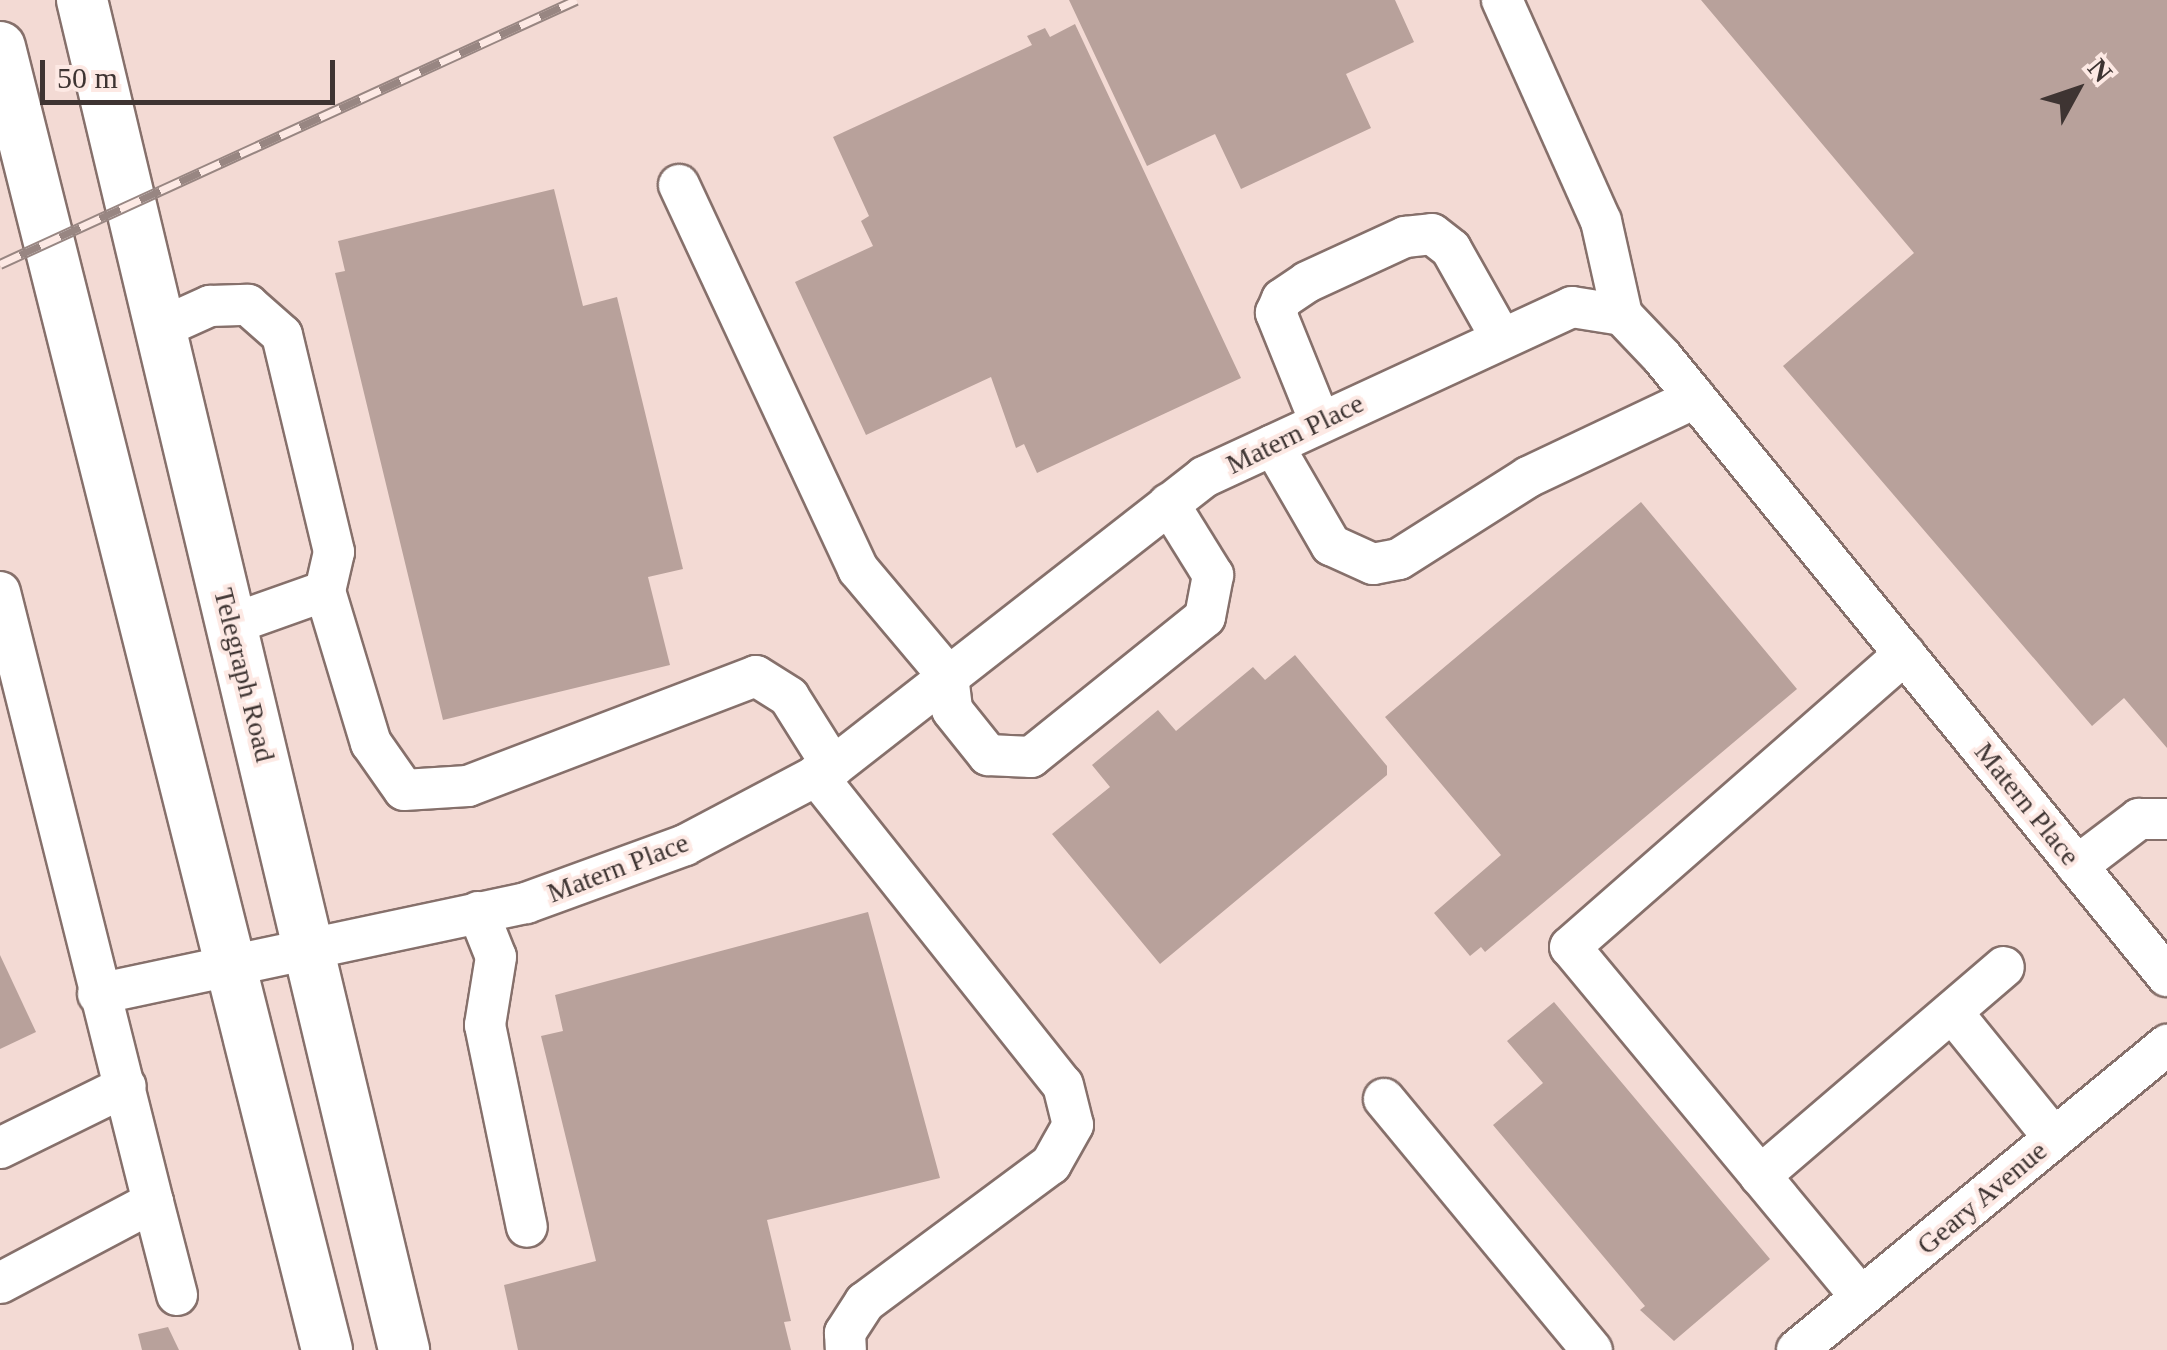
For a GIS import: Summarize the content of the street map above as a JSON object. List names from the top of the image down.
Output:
{
  "streets": {
    "main road": ["Telegraph Road"],
    "street": ["Matern Place", "Geary Avenue"]
  },
  "crossings": [
    ["Matern Place", "Telegraph Road"]
  ],
  "scale_bar": "50 m",
  "north": "top right"
}
